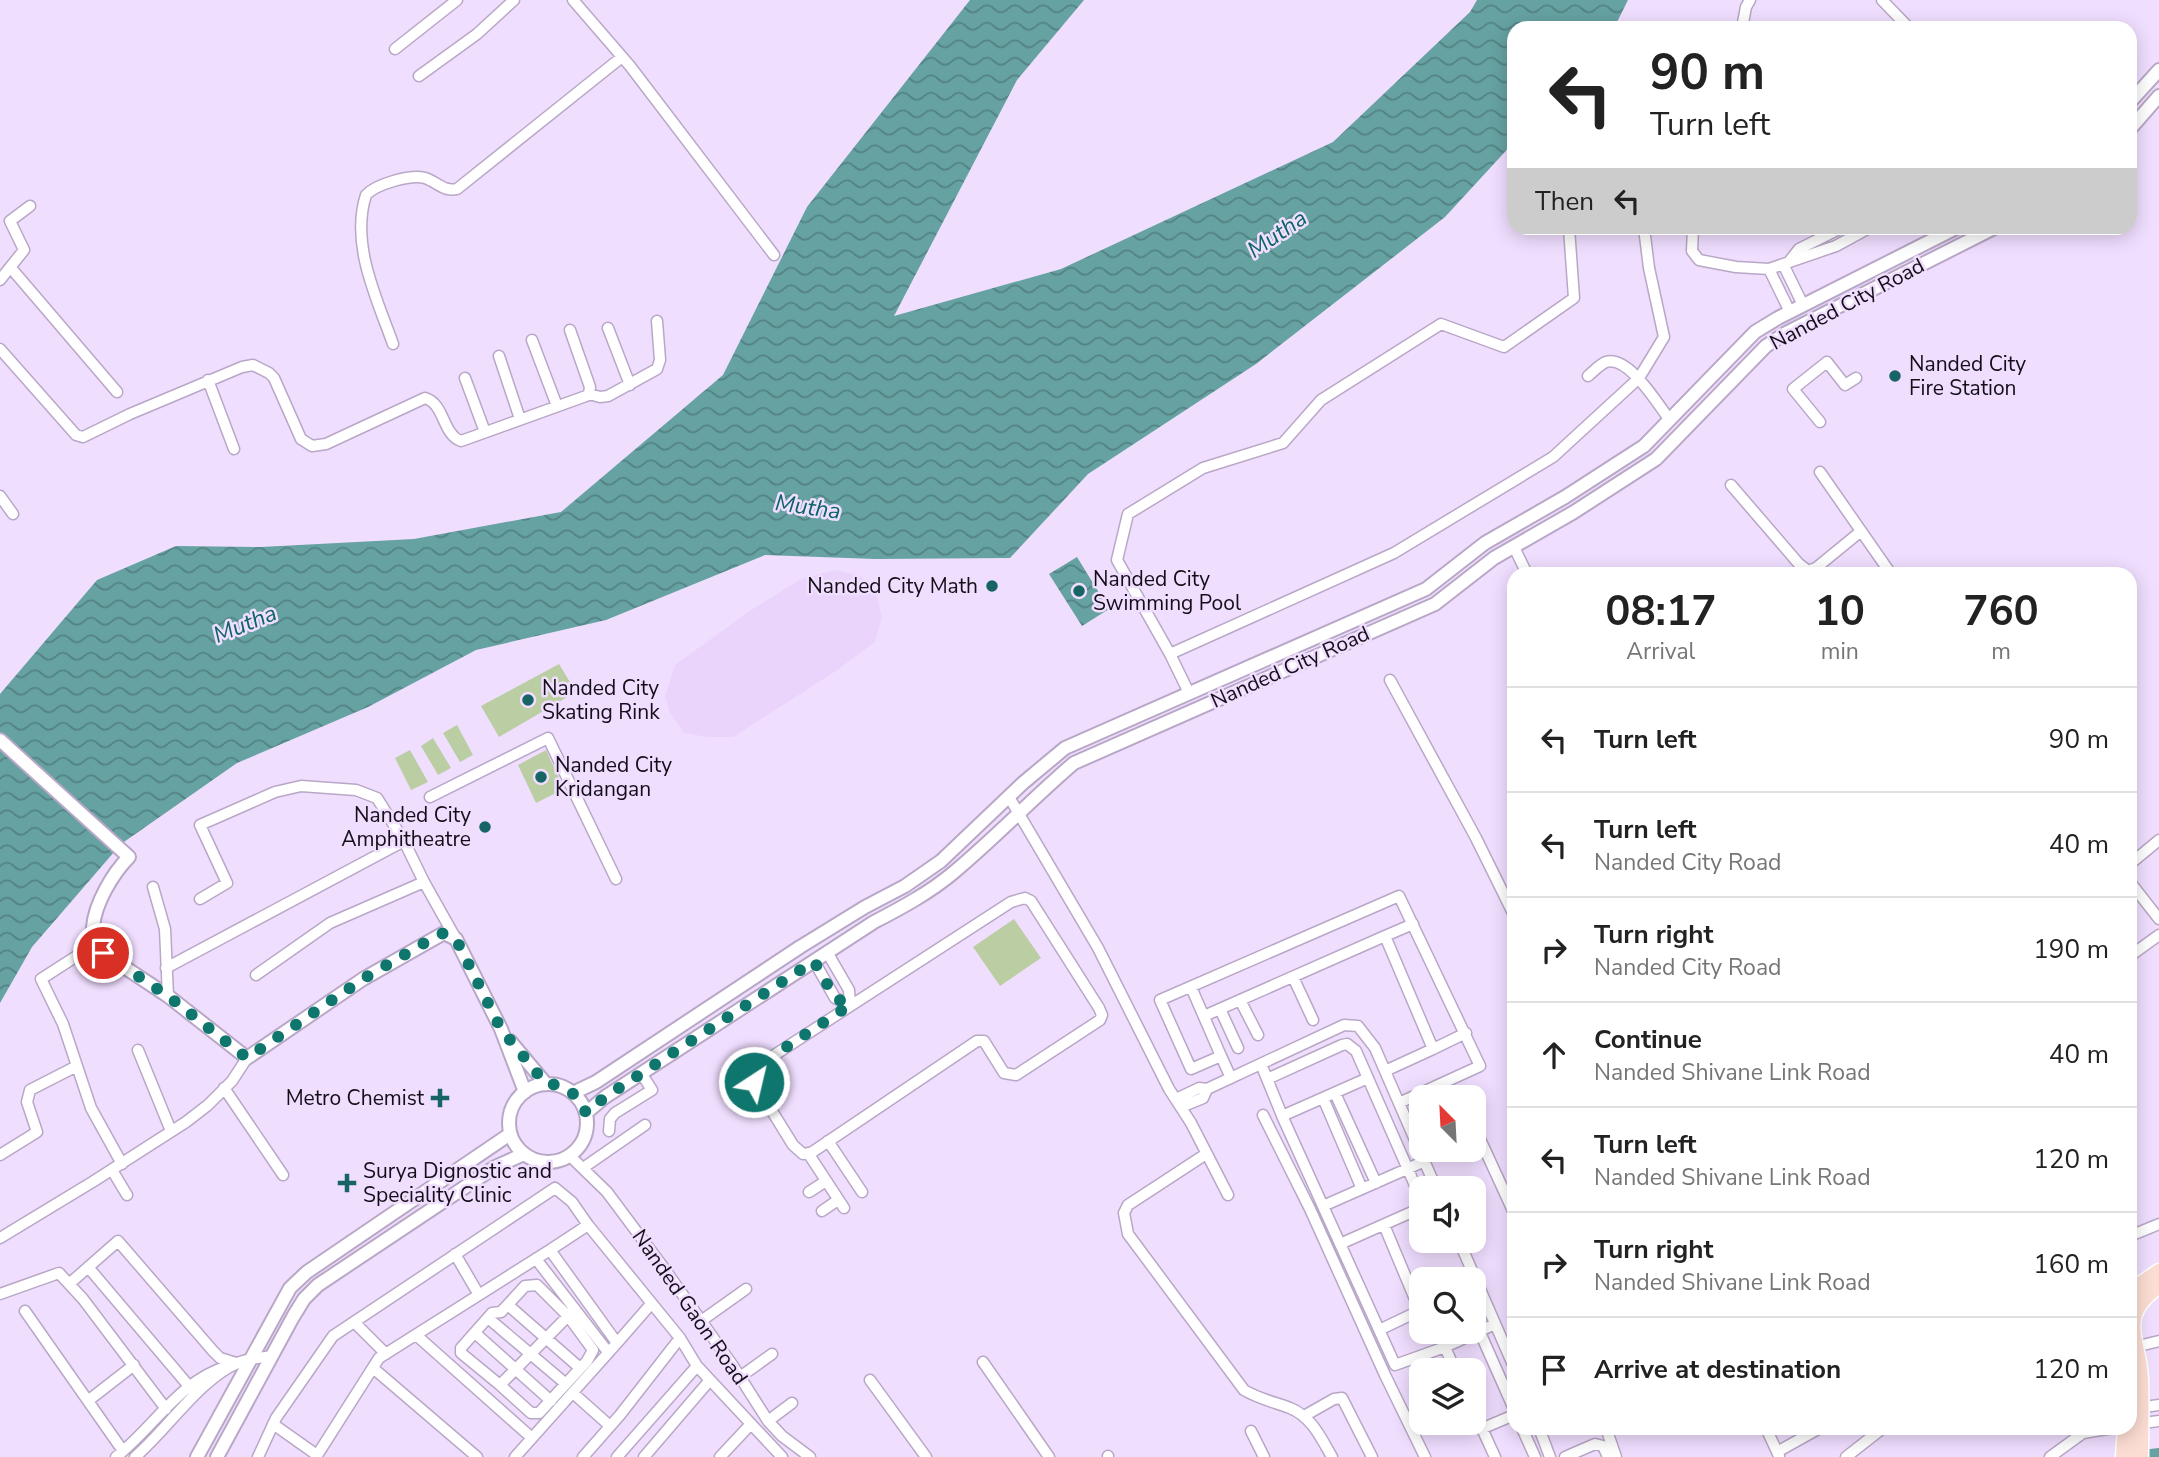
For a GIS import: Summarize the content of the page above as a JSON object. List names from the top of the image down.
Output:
{
  "streets": {
    "street": ["Nanded City Road", "Nanded Gaon Road"]
  },
  "crossings": [
    ["Nanded City Road", "Nanded Gaon Road"]
  ],
  "water": ["Mutha"],
  "places": {
    "other": [
      "Nanded City Fire Station",
      "Nanded City Math",
      "Nanded City Swimming Pool",
      "Nanded City Skating Rink",
      "Nanded City Kridangan",
      "Nanded City Amphitheatre"
    ],
    "health": ["Metro Chemist", "Surya Dignostic and Speciality Clinic"]
  },
  "north": "top left",
  "page": {
    "turn": ["90 m", "Turn left"],
    "then": "Then",
    "eta": [
      "08:17",
      "Arrival",
      "10",
      "min",
      "760",
      "m"
    ],
    "list": [
      {
        "name": "Turn left",
        "value": "90 m"
      },
      {
        "name": "Turn left",
        "note": "Nanded City Road",
        "value": "40 m"
      },
      {
        "name": "Turn right",
        "note": "Nanded City Road",
        "value": "190 m"
      },
      {
        "name": "Continue",
        "note": "Nanded Shivane Link Road",
        "value": "40 m"
      },
      {
        "name": "Turn left",
        "note": "Nanded Shivane Link Road",
        "value": "120 m"
      },
      {
        "name": "Turn right",
        "note": "Nanded Shivane Link Road",
        "value": "160 m"
      },
      {
        "name": "Arrive at destination",
        "value": "120 m"
      }
    ]
  }
}
